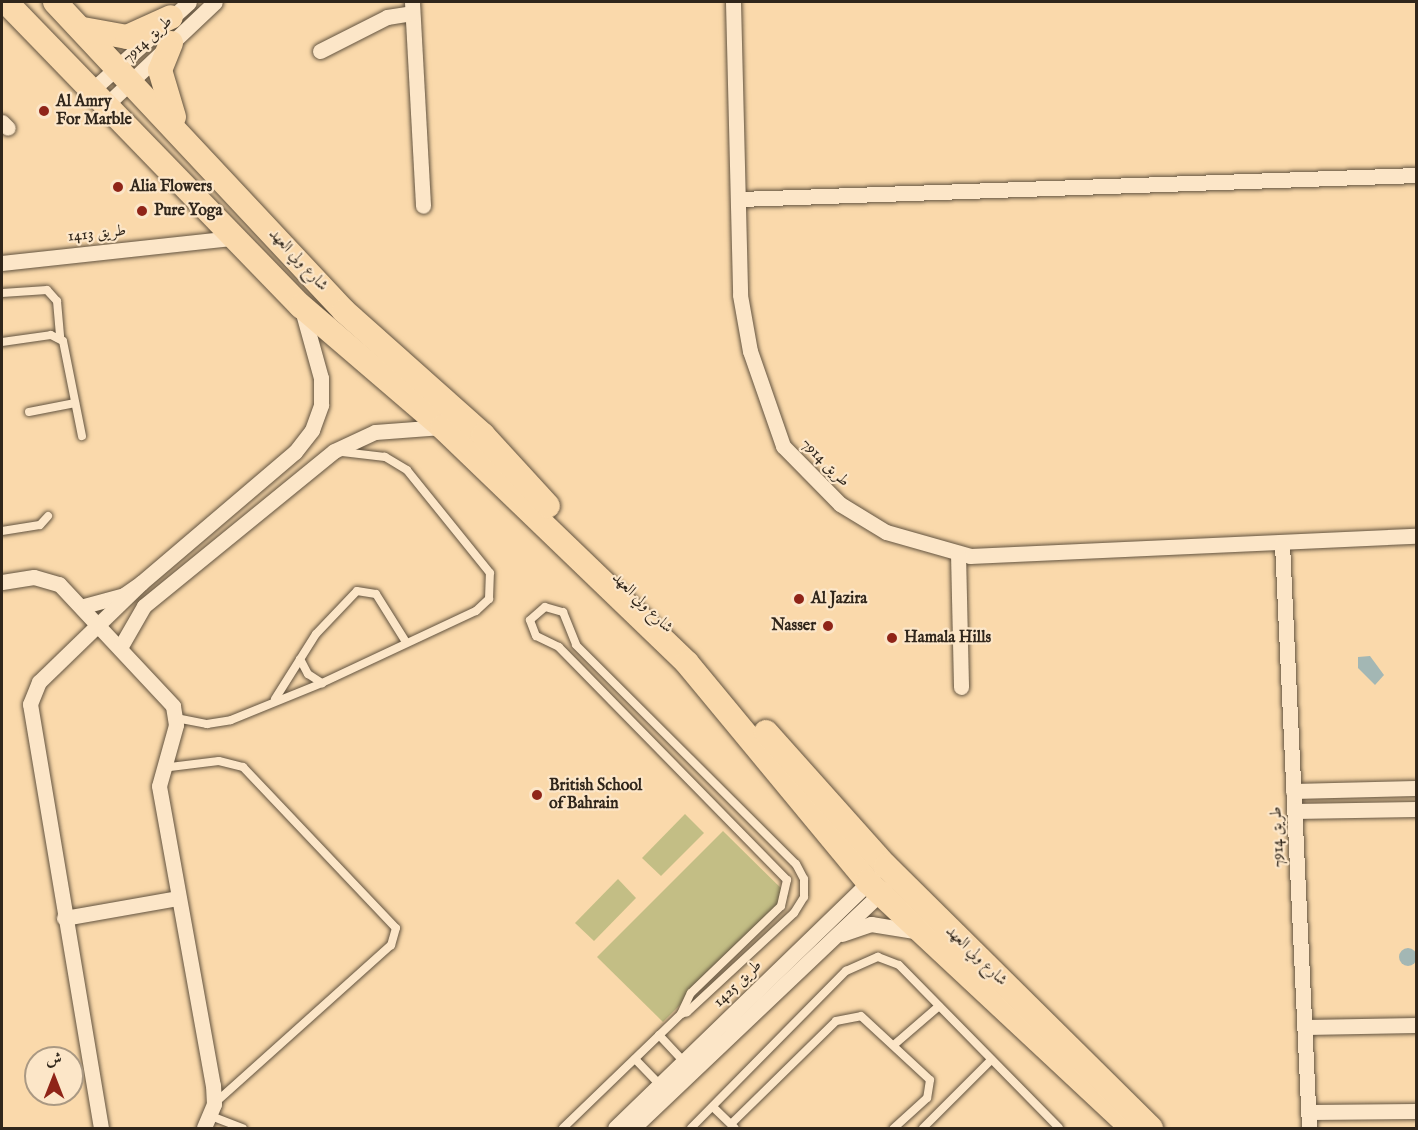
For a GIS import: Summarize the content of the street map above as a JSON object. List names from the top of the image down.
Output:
{
  "streets": {
    "main road": ["شارع ولي العهد"],
    "street": ["طريق 7914", "طريق 1413", "طريق 1425"]
  },
  "crossings": [
    ["طريق 7914", "شارع ولي العهد"],
    ["طريق 1413", "شارع ولي العهد"],
    ["شارع ولي العهد", "طريق 1425"]
  ],
  "places": [
    "Al Amry For Marble",
    "Alia Flowers",
    "Pure Yoga",
    "Al Jazira",
    "Nasser",
    "Hamala Hills",
    "British School of Bahrain"
  ],
  "north": "top"
}
